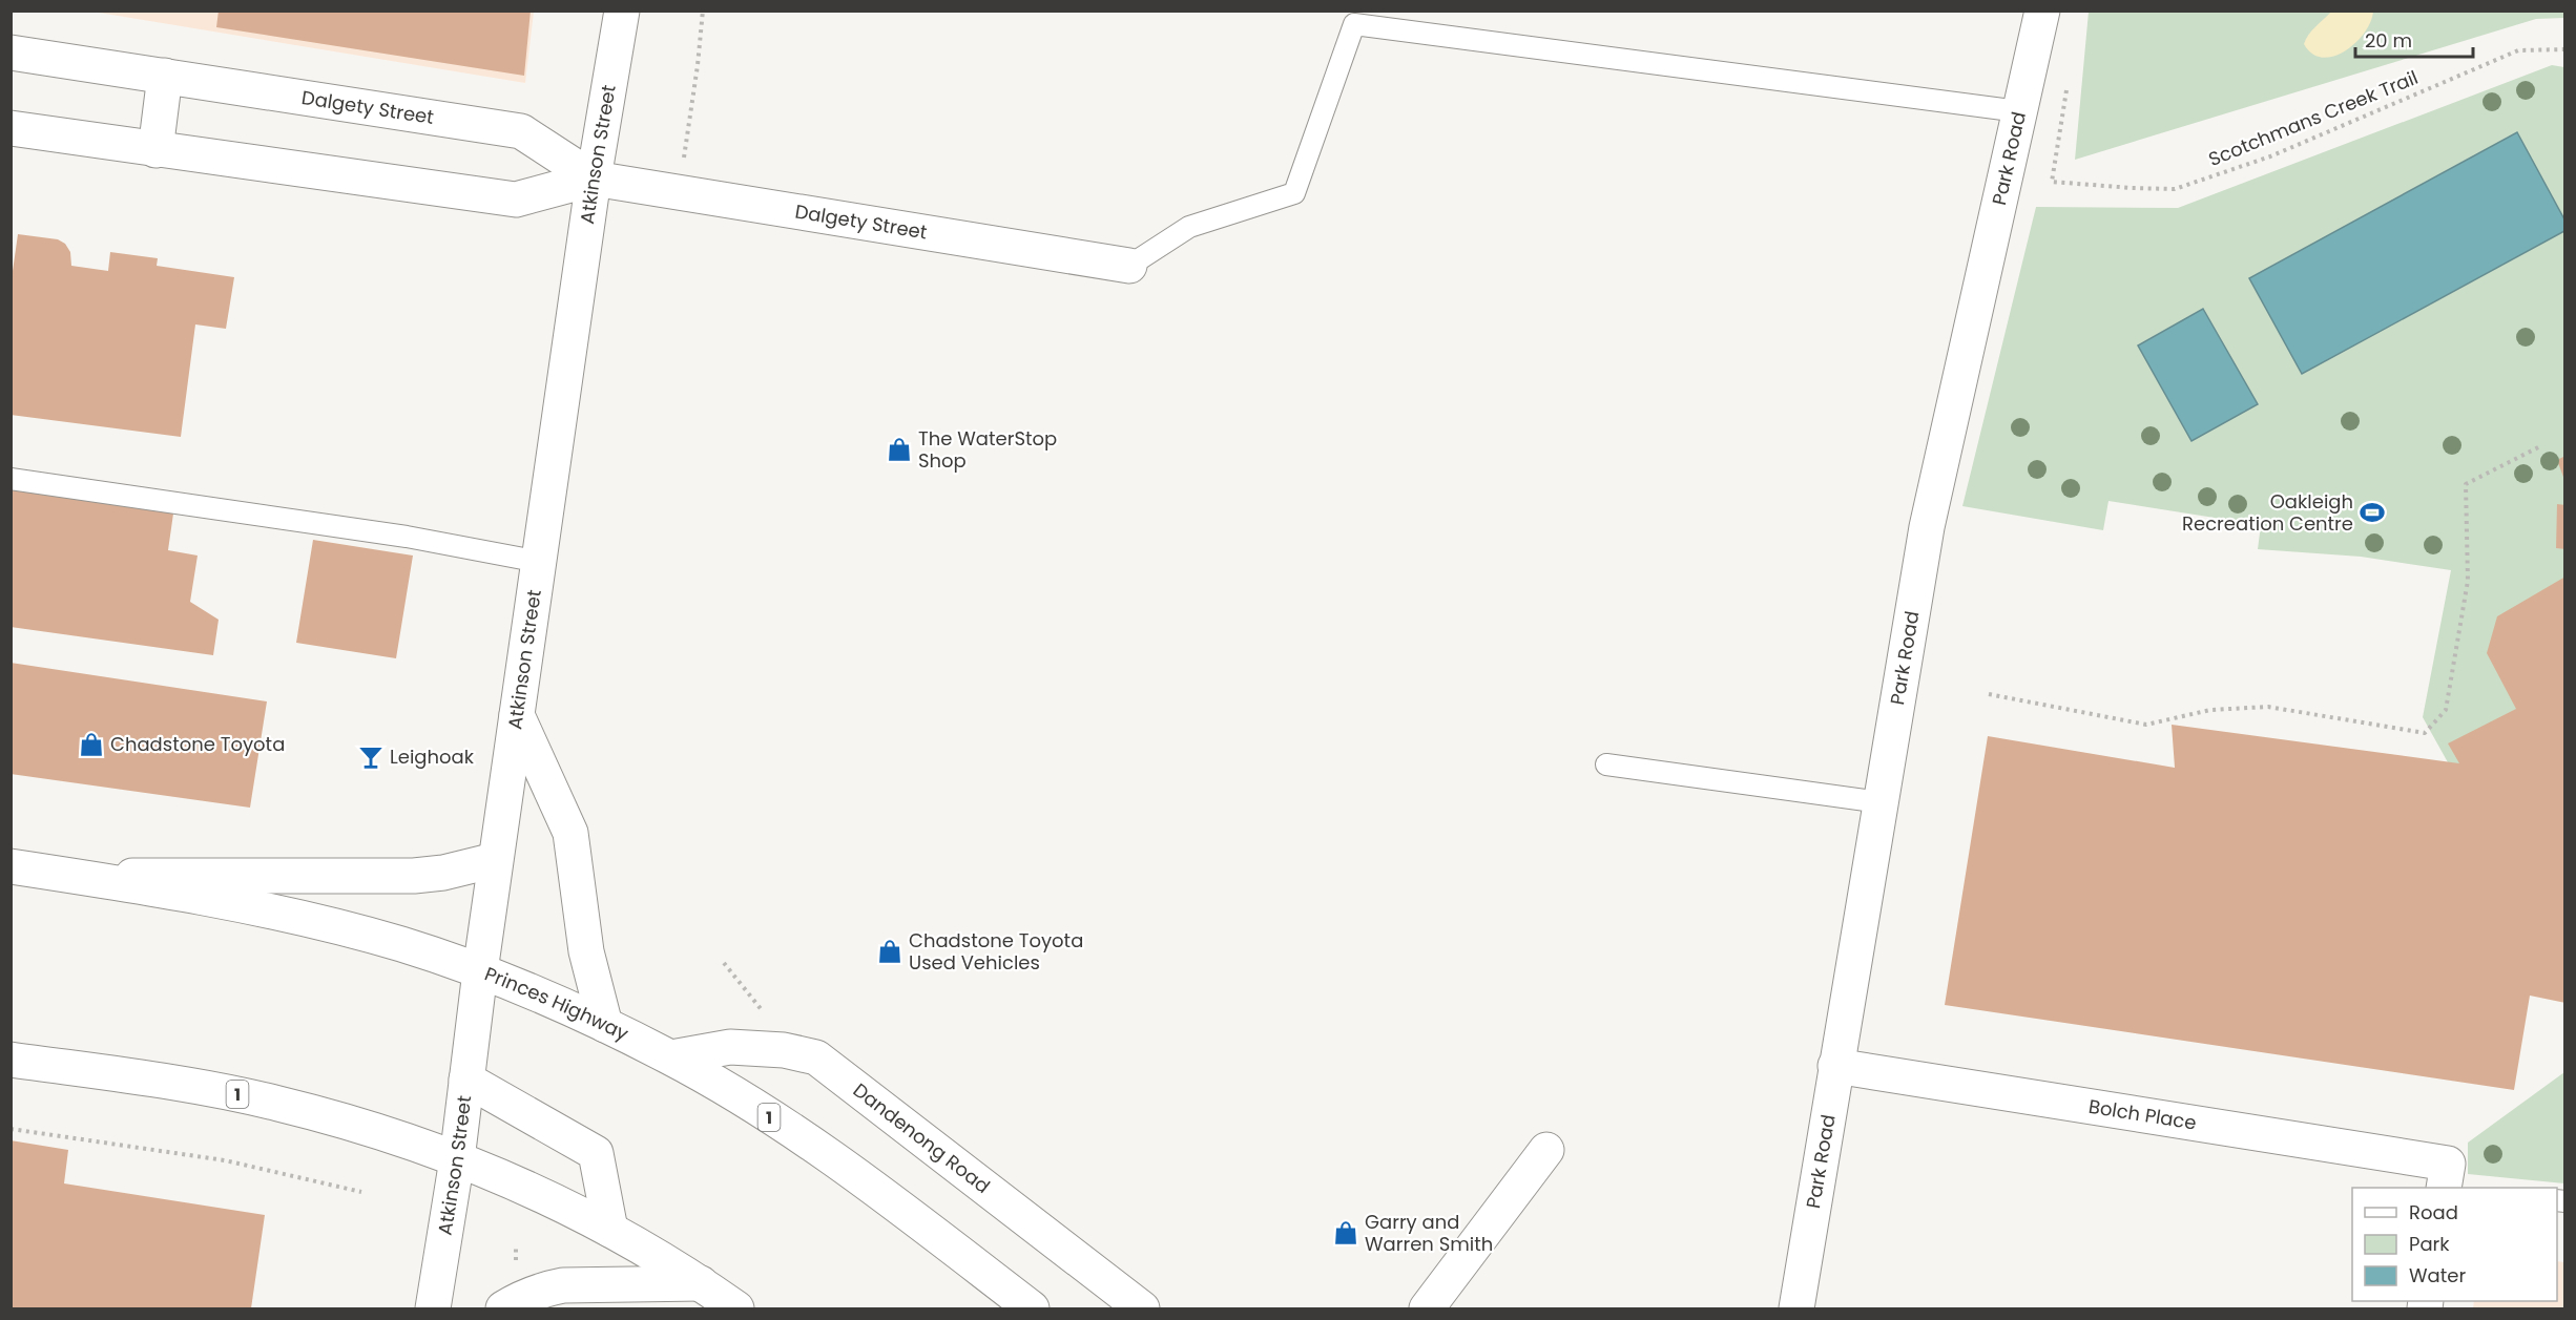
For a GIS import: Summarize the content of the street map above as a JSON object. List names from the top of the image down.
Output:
{
  "streets": {
    "main road": [
      "Dalgety Street",
      "Atkinson Street",
      "Park Road",
      "Princes Highway",
      "1",
      "Bolch Place",
      "Dandenong Road"
    ],
    "path": ["Scotchmans Creek Trail"]
  },
  "crossings": [
    ["Dalgety Street", "Atkinson Street"],
    ["Atkinson Street", "Princes Highway"],
    ["Atkinson Street", "1"],
    ["Park Road", "Bolch Place"],
    ["Princes Highway", "Dandenong Road"]
  ],
  "places": {
    "shop": [
      "The WaterStop Shop",
      "Chadstone Toyota",
      "Chadstone Toyota Used Vehicles",
      "Garry and Warren Smith"
    ],
    "sports": ["Oakleigh Recreation Centre"],
    "bar": ["Leighoak"]
  },
  "legend": ["Road", "Park", "Water"],
  "scale_bar": "20 m"
}
